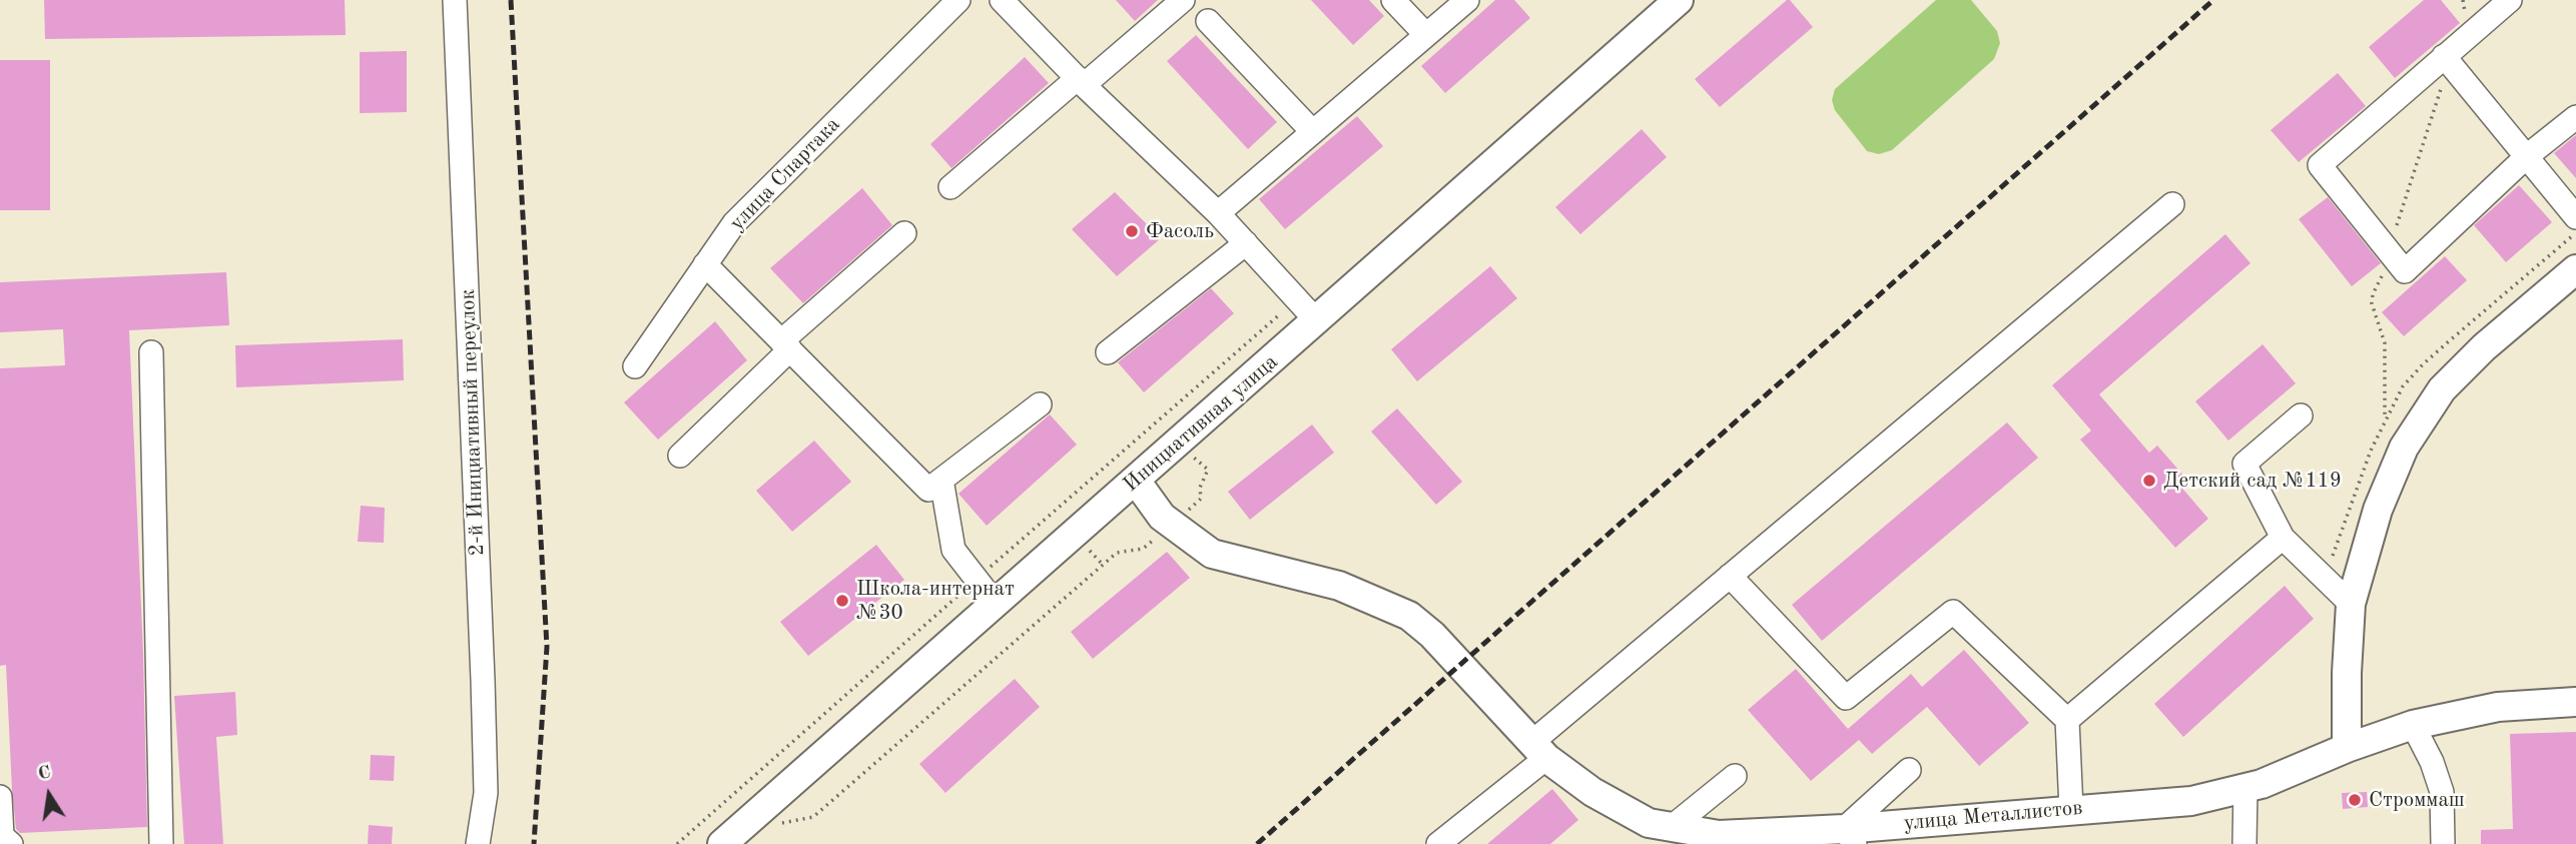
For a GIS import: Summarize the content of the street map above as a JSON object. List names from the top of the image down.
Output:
{
  "streets": {
    "main road": ["Инициативная улица", "улица Металлистов"],
    "street": ["улица Спартака", "2-й Инициативный переулок"]
  },
  "crossings": [
    ["Инициативная улица", "улица Металлистов"]
  ],
  "places": [
    "Фасоль",
    "Детский сад №119",
    "Школа-интернат №30",
    "Строммаш"
  ],
  "north": "top"
}
